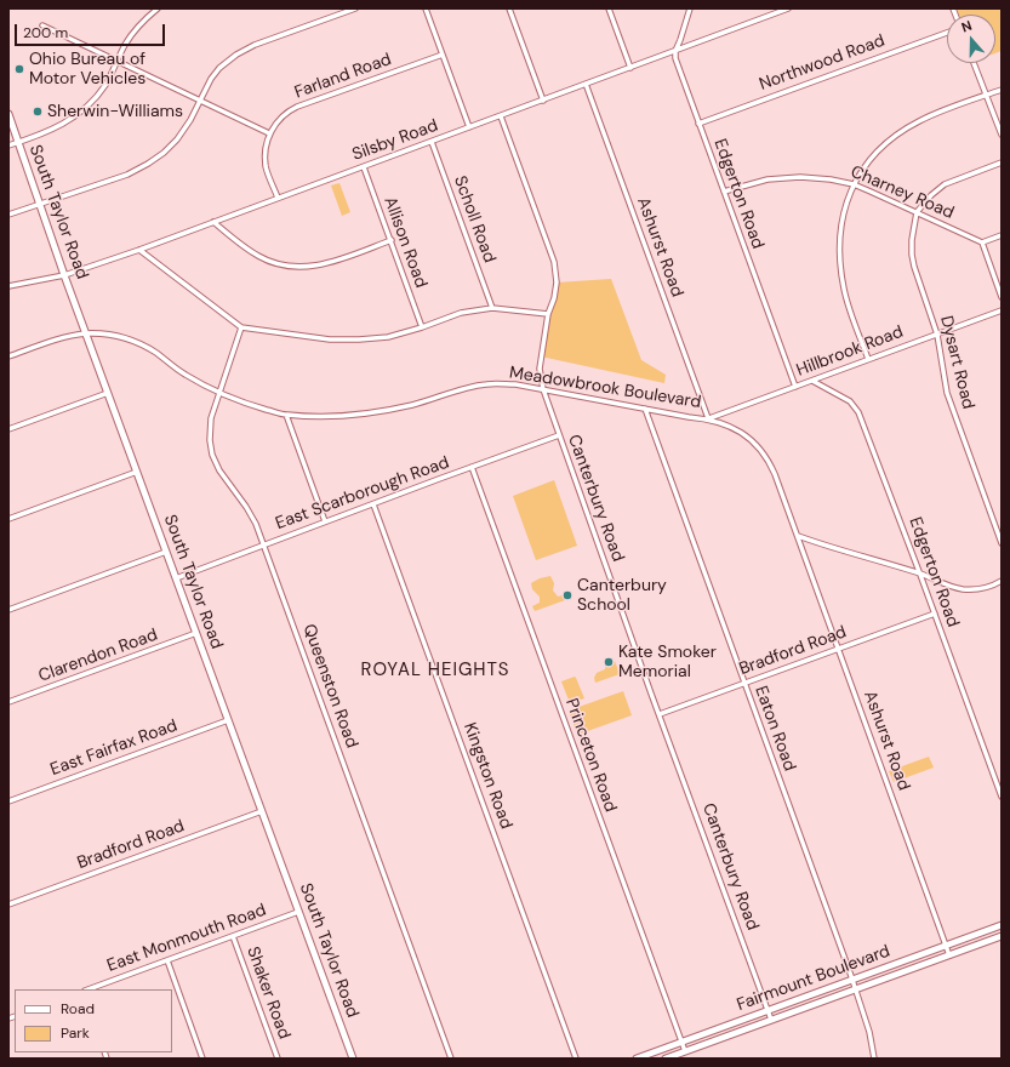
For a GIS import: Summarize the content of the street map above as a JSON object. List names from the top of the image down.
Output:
{
  "streets": {
    "main road": ["South Taylor Road", "Fairmount Boulevard"],
    "street": [
      "Northwood Road",
      "Farland Road",
      "Silsby Road",
      "Charney Road",
      "Edgerton Road",
      "Scholl Road",
      "Allison Road",
      "Ashurst Road",
      "Hillbrook Road",
      "Dysart Road",
      "Meadowbrook Boulevard",
      "East Scarborough Road",
      "Canterbury Road",
      "Bradford Road",
      "Clarendon Road",
      "Queenston Road",
      "Eaton Road",
      "East Fairfax Road",
      "Princeton Road",
      "Kingston Road",
      "East Monmouth Road",
      "Shaker Road"
    ]
  },
  "crossings": [
    ["Northwood Road", "Edgerton Road"],
    ["Silsby Road", "Edgerton Road"],
    ["Silsby Road", "South Taylor Road"],
    ["Silsby Road", "Scholl Road"],
    ["Silsby Road", "Allison Road"],
    ["Silsby Road", "Ashurst Road"],
    ["Silsby Road", "Canterbury Road"],
    ["Charney Road", "Edgerton Road"],
    ["Charney Road", "Dysart Road"],
    ["Edgerton Road", "Hillbrook Road"],
    ["Edgerton Road", "Bradford Road"],
    ["South Taylor Road", "Meadowbrook Boulevard"],
    ["South Taylor Road", "East Scarborough Road"],
    ["South Taylor Road", "Bradford Road"],
    ["South Taylor Road", "Clarendon Road"],
    ["South Taylor Road", "East Fairfax Road"],
    ["South Taylor Road", "East Monmouth Road"],
    ["Ashurst Road", "Hillbrook Road"],
    ["Ashurst Road", "Meadowbrook Boulevard"],
    ["Ashurst Road", "Bradford Road"],
    ["Ashurst Road", "Fairmount Boulevard"],
    ["Hillbrook Road", "Dysart Road"],
    ["Hillbrook Road", "Meadowbrook Boulevard"],
    ["Meadowbrook Boulevard", "Canterbury Road"],
    ["Meadowbrook Boulevard", "Queenston Road"],
    ["Meadowbrook Boulevard", "Eaton Road"],
    ["East Scarborough Road", "Canterbury Road"],
    ["East Scarborough Road", "Queenston Road"],
    ["East Scarborough Road", "Princeton Road"],
    ["East Scarborough Road", "Kingston Road"],
    ["Canterbury Road", "Bradford Road"],
    ["Canterbury Road", "Fairmount Boulevard"],
    ["Bradford Road", "Eaton Road"],
    ["Eaton Road", "Fairmount Boulevard"],
    ["Princeton Road", "Fairmount Boulevard"],
    ["East Monmouth Road", "Shaker Road"]
  ],
  "districts": ["ROYAL HEIGHTS"],
  "places": [
    "Ohio Bureau of Motor Vehicles",
    "Sherwin-Williams",
    "Canterbury School",
    "Kate Smoker Memorial"
  ],
  "legend": ["Road", "Park"],
  "scale_bar": "200 m",
  "north": "top"
}
